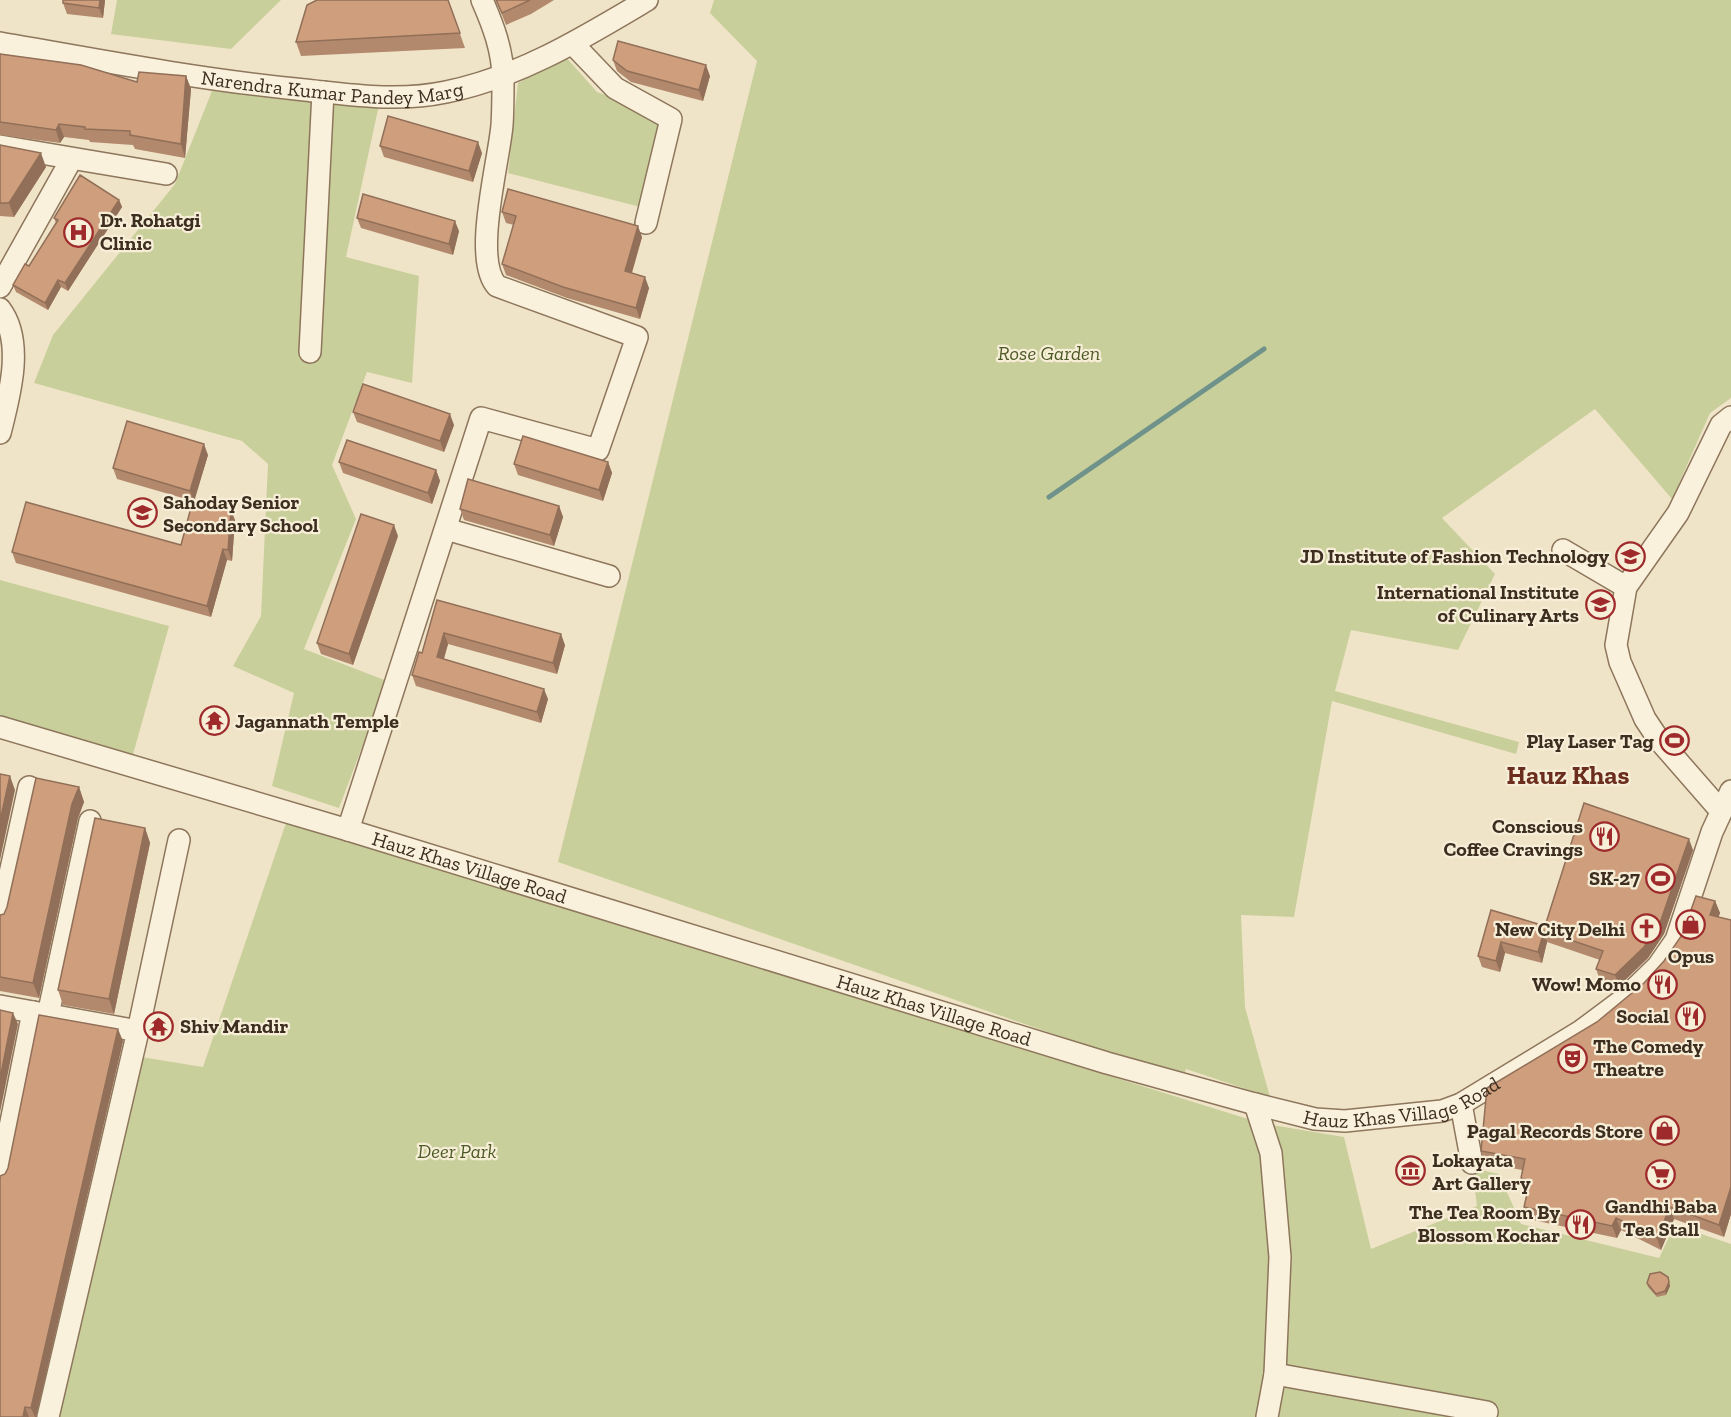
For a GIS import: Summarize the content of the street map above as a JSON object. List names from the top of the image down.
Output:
{
  "streets": {
    "street": ["Narendra Kumar Pandey Marg", "Hauz Khas Village Road"]
  },
  "districts": ["Hauz Khas"],
  "parks": ["Rose Garden", "Deer Park"],
  "places": {
    "hospital": ["Dr. Rohatgi Clinic"],
    "school or university": ["Sahoday Senior Secondary School", "JD Institute of Fashion Technology", "International Institute of Culinary Arts"],
    "temple": ["Jagannath Temple", "Shiv Mandir"],
    "sports": ["Play Laser Tag", "SK-27"],
    "restaurant": [
      "Conscious Coffee Cravings",
      "Wow! Momo",
      "Social",
      "The Tea Room By Blossom Kochar"
    ],
    "shop": ["Opus", "Pagal Records Store"],
    "church": ["New City Delhi"],
    "theatre": ["The Comedy Theatre"],
    "museum": ["Lokayata Art Gallery"],
    "supermarket": ["Gandhi Baba Tea Stall"]
  }
}
